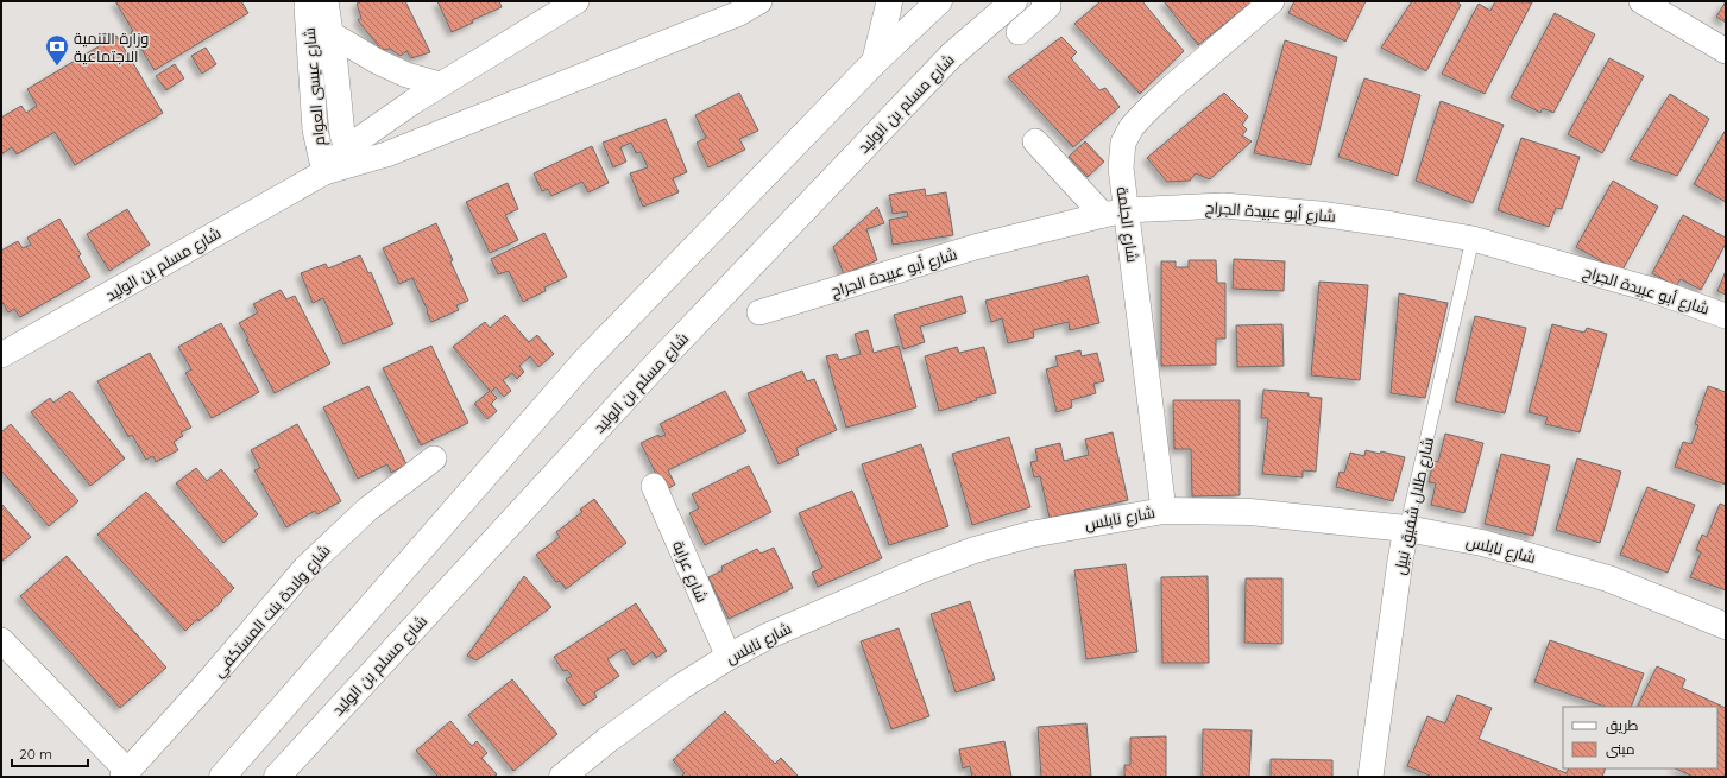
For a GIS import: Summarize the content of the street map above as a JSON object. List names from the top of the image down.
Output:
{
  "streets": {
    "main road": ["شارع مسلم بن الوليد", "شارع نابلس"],
    "street": [
      "شارع عيسى العوام",
      "شارع أبو عبيدة الجراح",
      "شارع الجلمة",
      "شارع طلال شفيق نبيل",
      "شارع عرابة",
      "شارع ولادة بنت المستكفي"
    ]
  },
  "crossings": [
    ["شارع عيسى العوام", "شارع مسلم بن الوليد"],
    ["شارع أبو عبيدة الجراح", "شارع الجلمة"],
    ["شارع أبو عبيدة الجراح", "شارع طلال شفيق نبيل"],
    ["شارع الجلمة", "شارع نابلس"],
    ["شارع طلال شفيق نبيل", "شارع نابلس"],
    ["شارع نابلس", "شارع عرابة"]
  ],
  "places": {
    "bank": ["وزارة التنمية الاجتماعية"]
  },
  "legend": ["طريق", "مبنى"],
  "scale_bar": "20 m"
}
